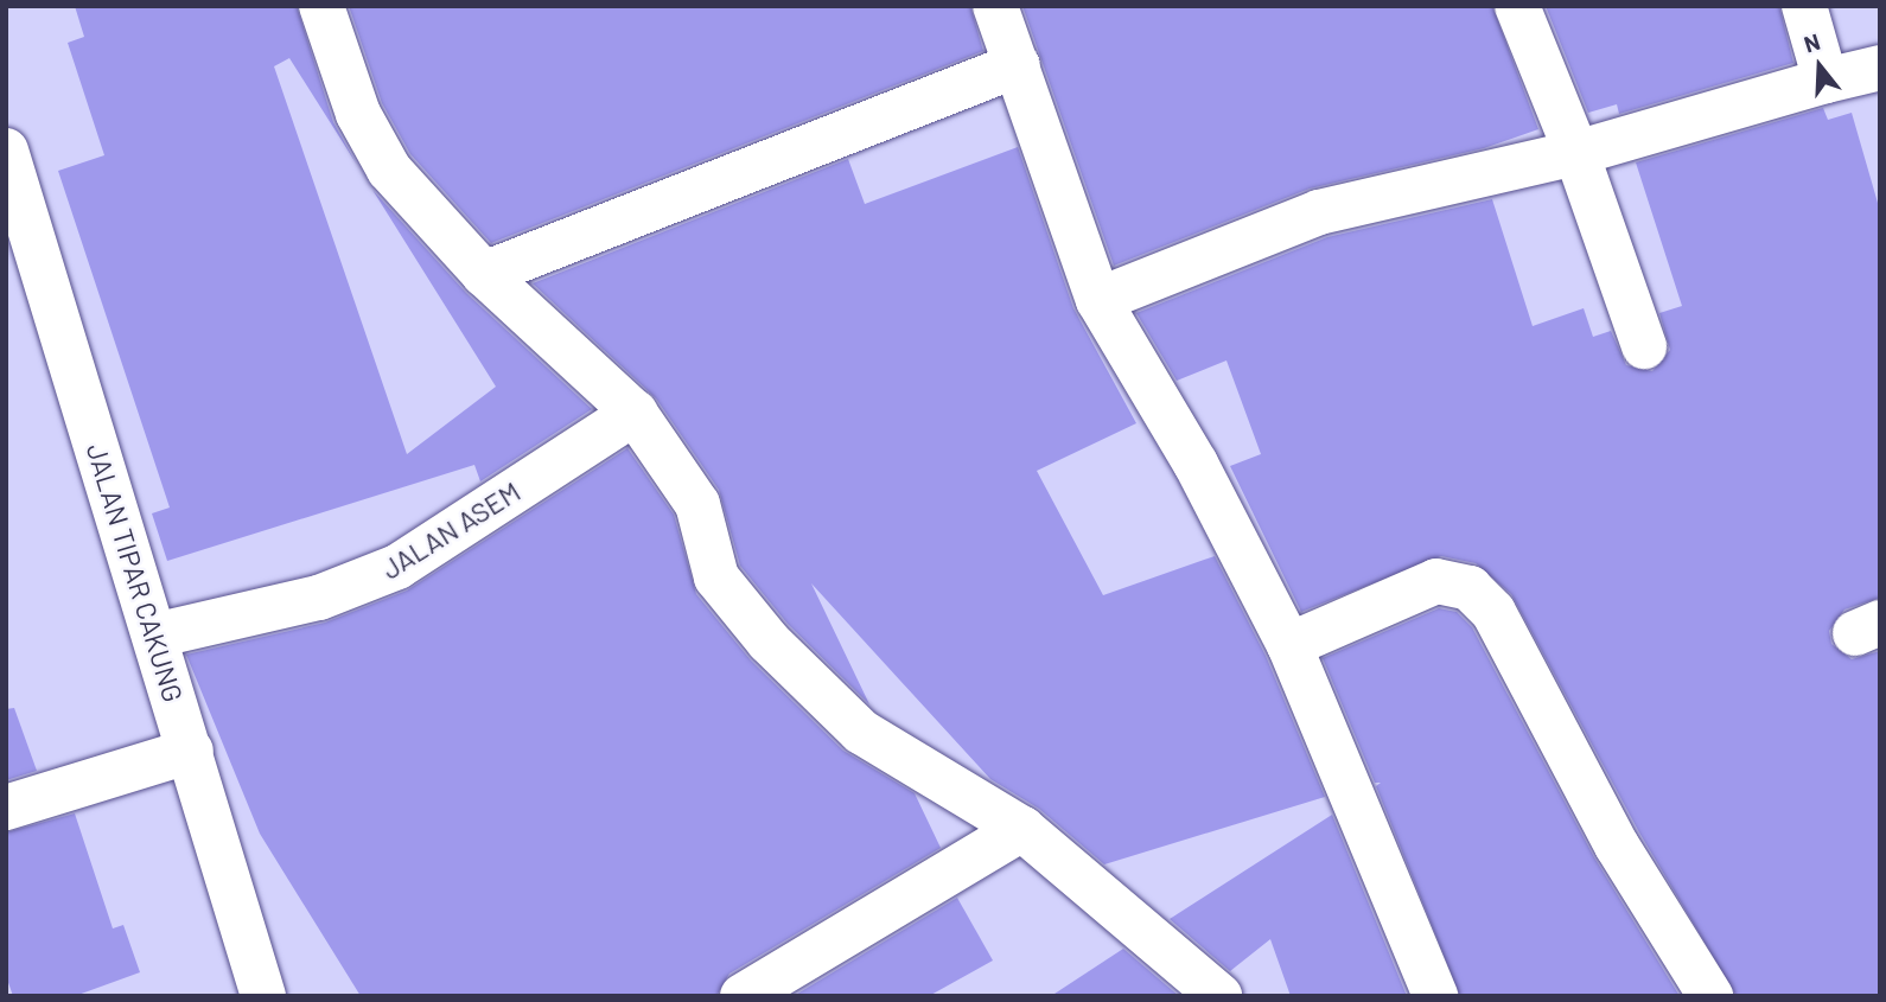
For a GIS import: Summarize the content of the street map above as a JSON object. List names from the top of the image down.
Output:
{
  "streets": {
    "street": ["JALAN ASEM", "JALAN TIPAR CAKUNG"]
  },
  "crossings": [
    ["JALAN ASEM", "JALAN TIPAR CAKUNG"]
  ],
  "north": "top"
}
